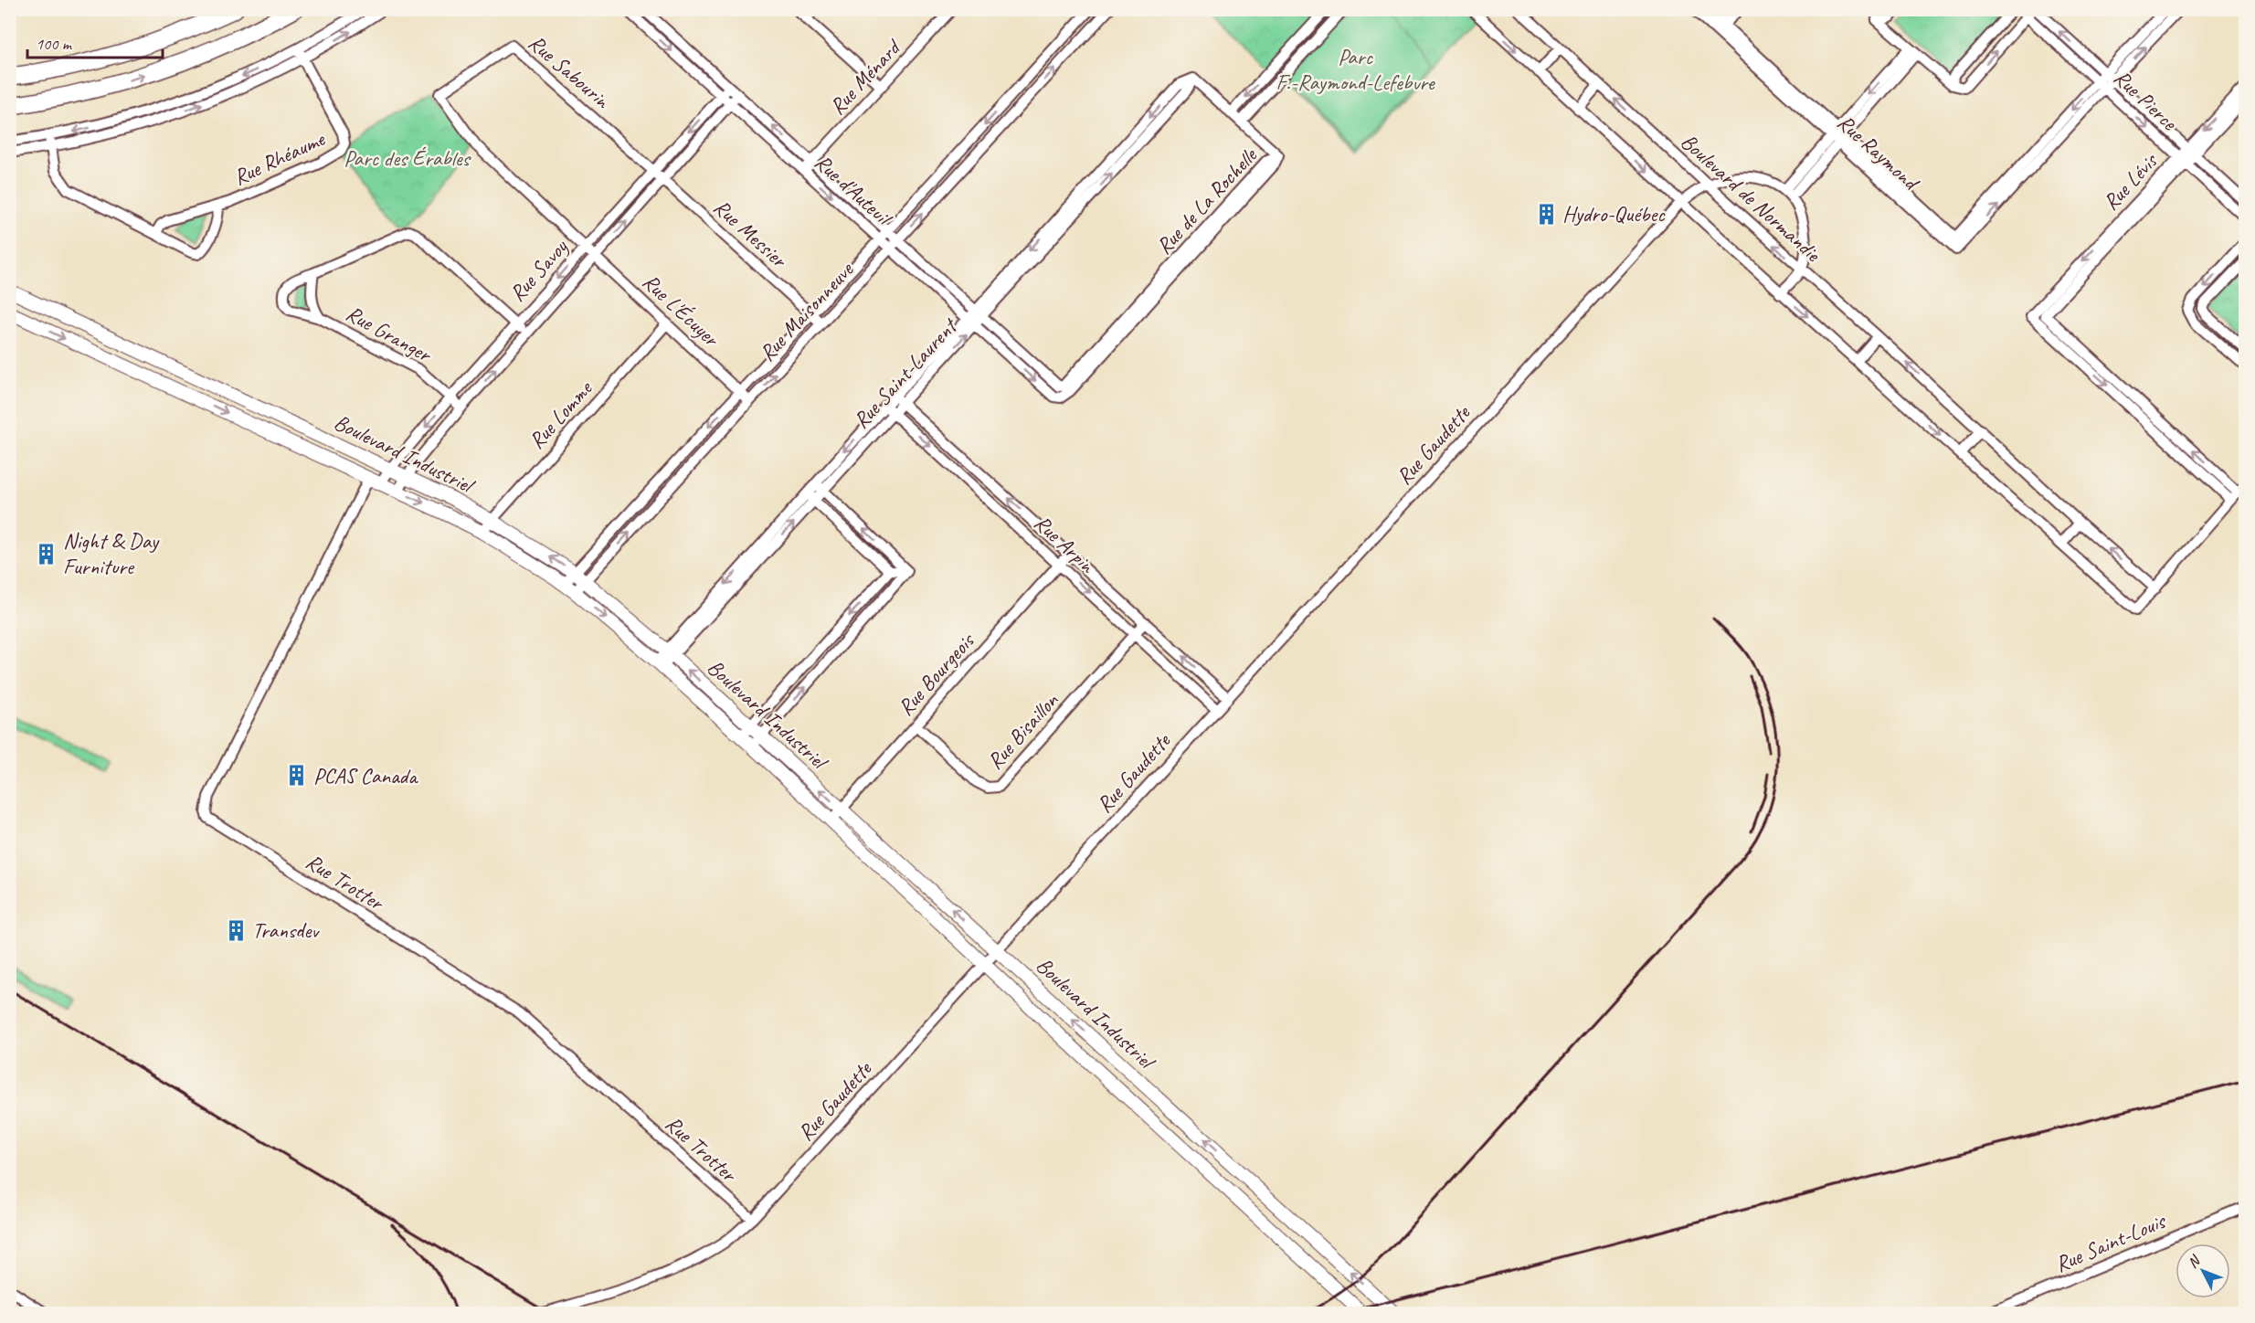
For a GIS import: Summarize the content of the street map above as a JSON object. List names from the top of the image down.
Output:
{
  "streets": {
    "street": [
      "Rue Sabourin",
      "Rue Ménard",
      "Rue Pierce",
      "Rue Raymond",
      "Rue Rhéaume",
      "Rue Lévis",
      "Rue d'Auteuil",
      "Boulevard de Normandie",
      "Rue de La Rochelle",
      "Rue Messier",
      "Rue Savoy",
      "Rue L'Écuyer",
      "Rue Maisonneuve",
      "Rue Granger",
      "Rue Saint-Laurent",
      "Rue Lomme",
      "Rue Gaudette",
      "Boulevard Industriel",
      "Rue Arpin",
      "Rue Bourgeois",
      "Rue Bisaillon",
      "Rue Trotter",
      "Rue Saint-Louis"
    ]
  },
  "crossings": [
    ["Rue Sabourin", "Rue Messier"],
    ["Rue Sabourin", "Rue Savoy"],
    ["Rue Sabourin", "Rue L'Écuyer"],
    ["Rue Ménard", "Rue d'Auteuil"],
    ["Rue Pierce", "Rue Lévis"],
    ["Rue d'Auteuil", "Rue de La Rochelle"],
    ["Rue d'Auteuil", "Rue Savoy"],
    ["Rue d'Auteuil", "Rue Maisonneuve"],
    ["Rue d'Auteuil", "Rue Saint-Laurent"],
    ["Boulevard de Normandie", "Rue Gaudette"],
    ["Rue de La Rochelle", "Rue Saint-Laurent"],
    ["Rue Messier", "Rue Savoy"],
    ["Rue Messier", "Rue Maisonneuve"],
    ["Rue Savoy", "Rue L'Écuyer"],
    ["Rue Savoy", "Rue Granger"],
    ["Rue Savoy", "Boulevard Industriel"],
    ["Rue L'Écuyer", "Rue Maisonneuve"],
    ["Rue L'Écuyer", "Rue Lomme"],
    ["Rue Maisonneuve", "Boulevard Industriel"],
    ["Rue Saint-Laurent", "Boulevard Industriel"],
    ["Rue Saint-Laurent", "Rue Arpin"],
    ["Rue Lomme", "Boulevard Industriel"],
    ["Rue Gaudette", "Boulevard Industriel"],
    ["Rue Gaudette", "Rue Arpin"],
    ["Rue Gaudette", "Rue Trotter"],
    ["Boulevard Industriel", "Rue Bourgeois"],
    ["Boulevard Industriel", "Rue Trotter"],
    ["Rue Arpin", "Rue Bourgeois"],
    ["Rue Arpin", "Rue Bisaillon"],
    ["Rue Bourgeois", "Rue Bisaillon"]
  ],
  "parks": ["Parc F.-Raymond-Lefebvre", "Parc des Érables"],
  "places": {
    "building": [
      "Hydro-Québec",
      "Night & Day Furniture",
      "PCAS Canada",
      "Transdev"
    ]
  },
  "scale_bar": "100 m",
  "north": "top left"
}
